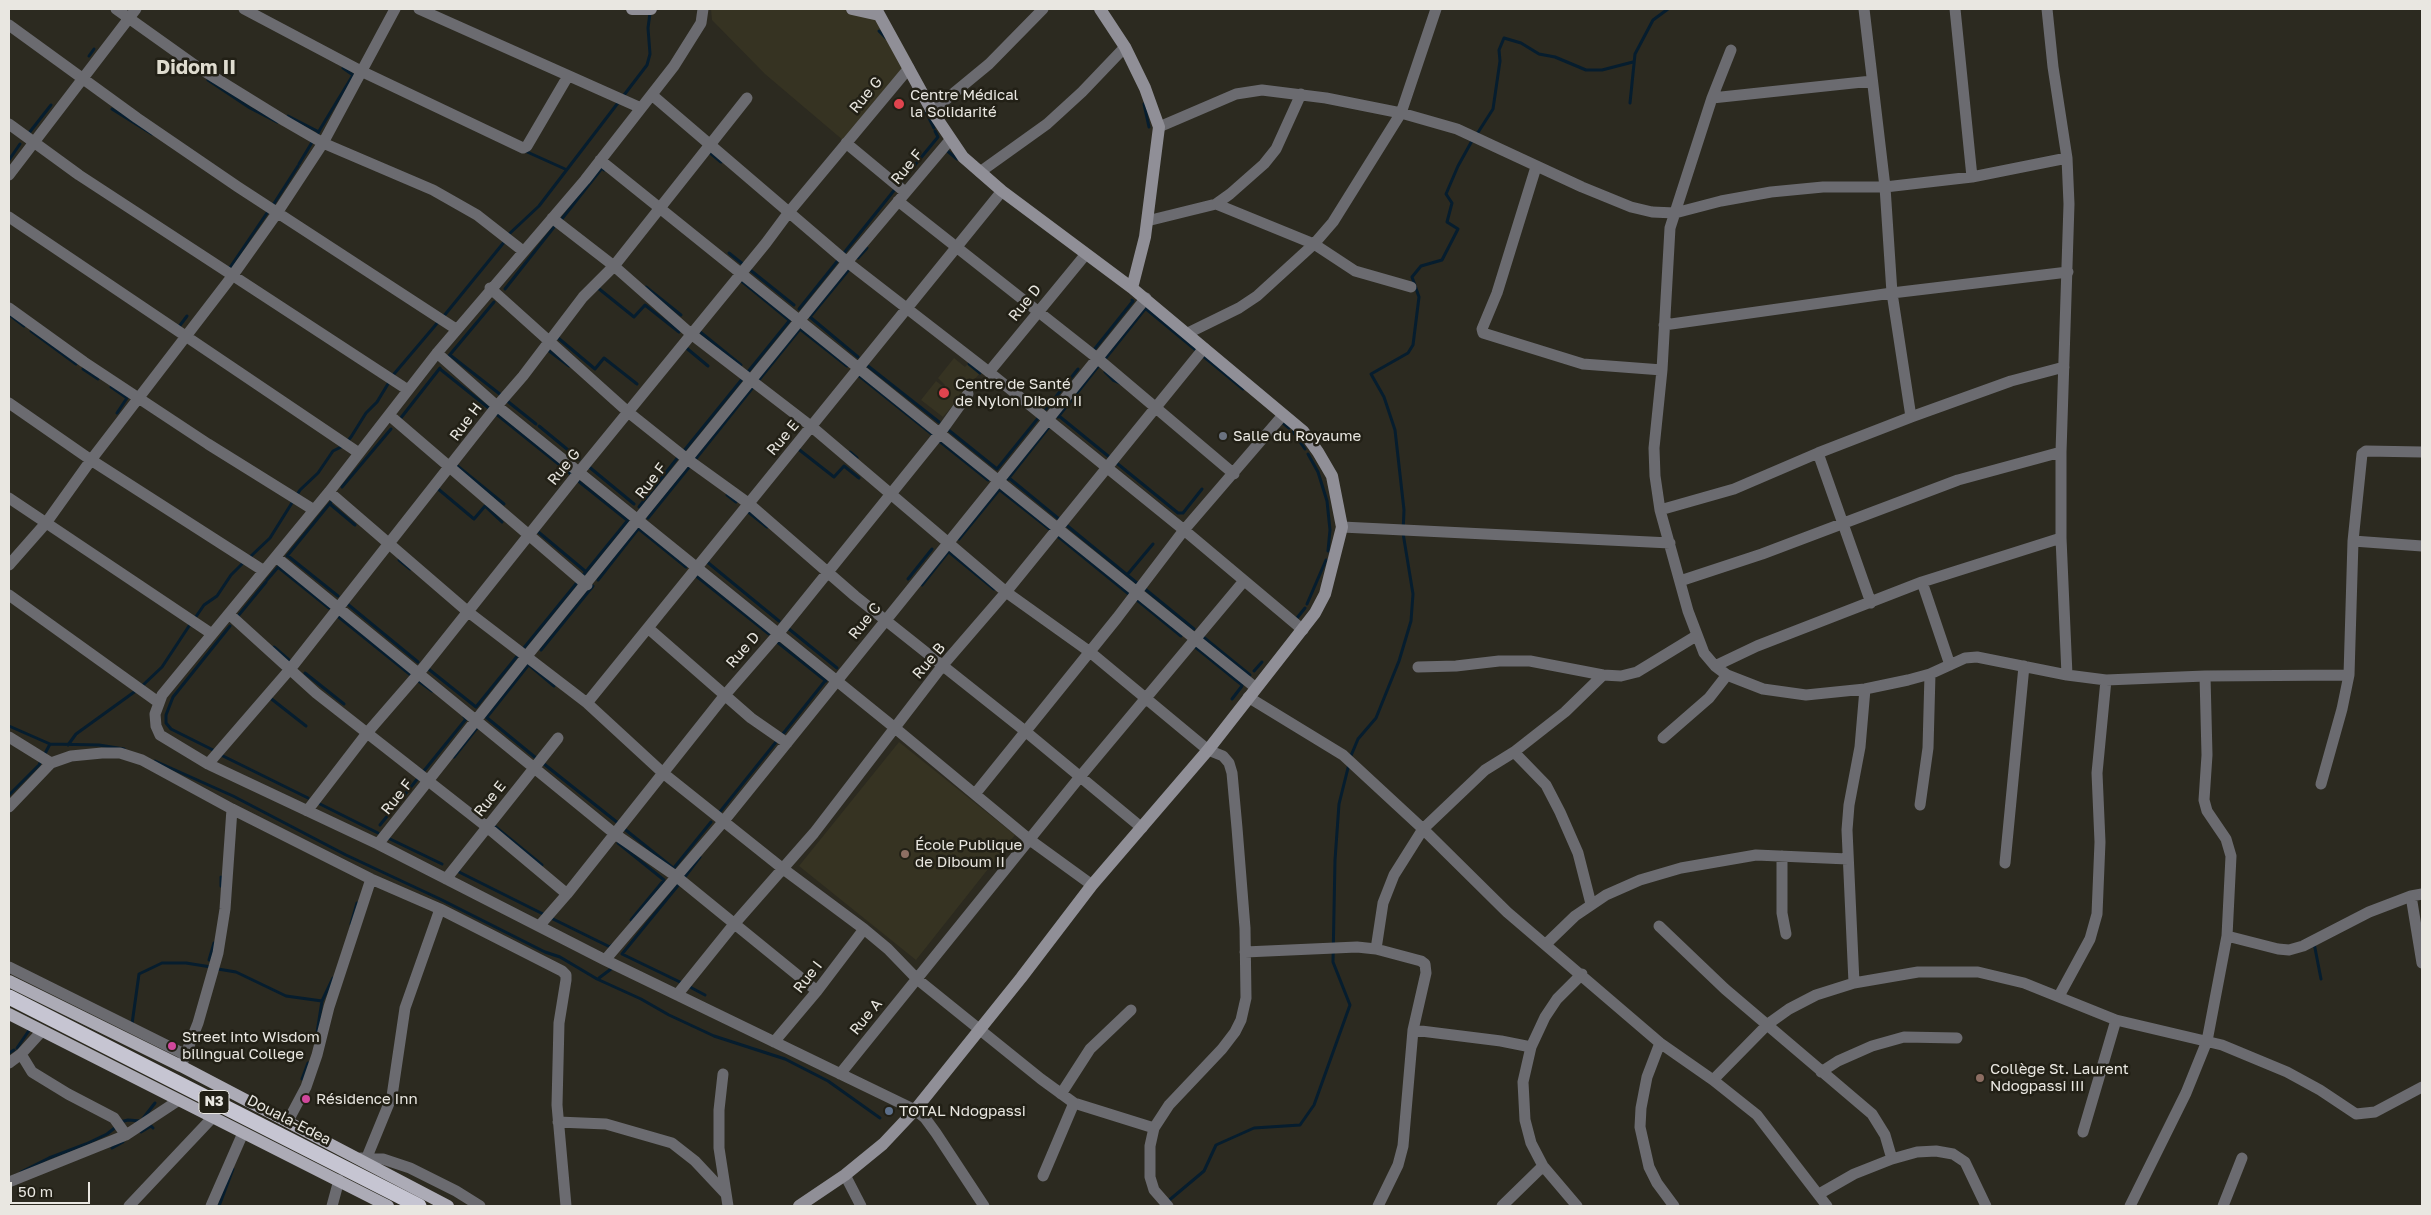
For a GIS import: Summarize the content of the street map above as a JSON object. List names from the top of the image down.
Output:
{
  "streets": {
    "highway": ["N3", "Douala-Edea"],
    "street": [
      "Rue G",
      "Rue F",
      "Rue D",
      "Rue H",
      "Rue E",
      "Rue C",
      "Rue B",
      "Rue I",
      "Rue A"
    ]
  },
  "districts": ["Didom II"],
  "places": [
    "Centre Médical la Solidarité",
    "Centre de Santé de Nylon Dibom II",
    "Salle du Royaume",
    "École Publique de Diboum II",
    "Street into Wisdom bilingual College",
    "Collège St. Laurent Ndogpassi III",
    "Résidence Inn",
    "TOTAL Ndogpassi"
  ],
  "scale_bar": "50 m"
}
